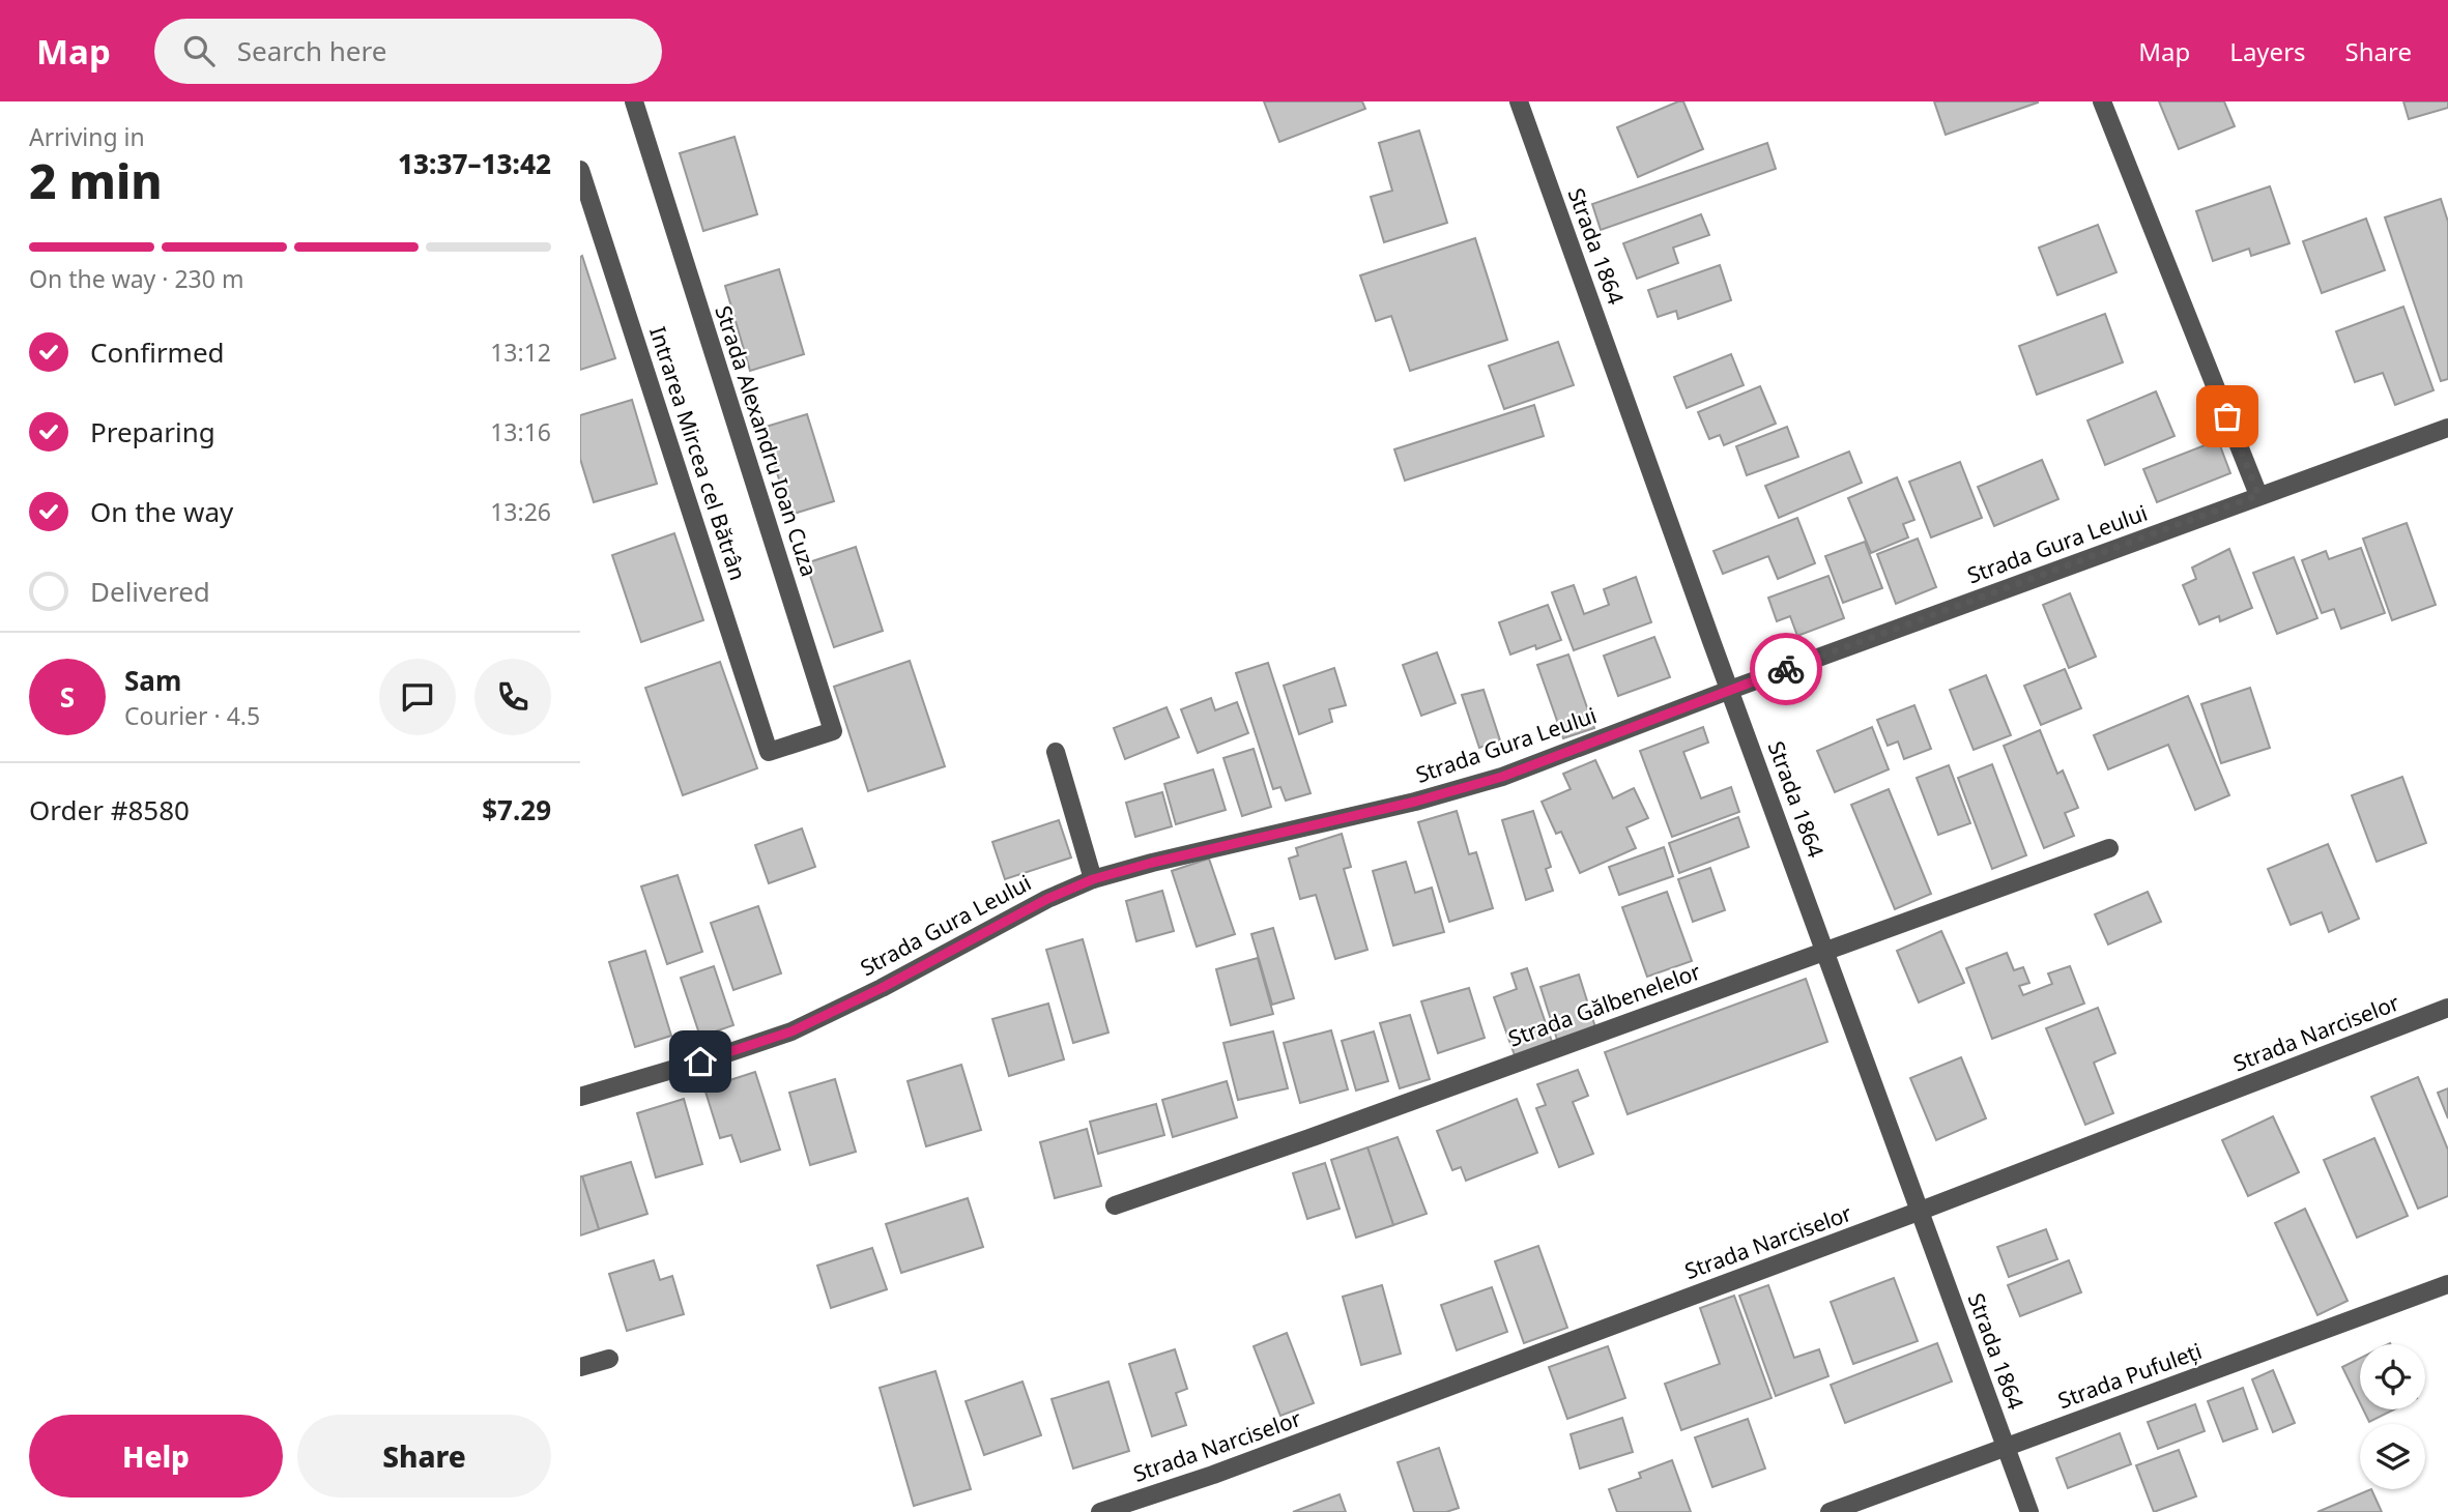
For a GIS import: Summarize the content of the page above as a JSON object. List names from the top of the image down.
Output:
{
  "streets": {
    "street": [
      "Strada 1864",
      "Strada Alexandru Ioan Cuza",
      "Intrarea Mircea cel Bătrân",
      "Strada Gura Leului",
      "Strada Gălbenelelor",
      "Strada Narciselor",
      "Strada Pufuleți"
    ]
  },
  "crossings": [
    ["Strada 1864", "Strada Gura Leului"],
    ["Strada 1864", "Strada Gălbenelelor"],
    ["Strada 1864", "Strada Narciselor"],
    ["Strada 1864", "Strada Pufuleți"],
    ["Strada Alexandru Ioan Cuza", "Intrarea Mircea cel Bătrân"]
  ],
  "page": {
    "header": "Map",
    "search": "Search here",
    "nav": ["Map", "Layers", "Share"],
    "heading": ["2 min", "Arriving in", "13:37–13:42"],
    "panel": [
      "Sam",
      "Courier · 4.5",
      "Order #8580",
      "$7.29"
    ],
    "bar": "On the way · 230 m",
    "list": [
      ["Confirmed", "13:12"],
      ["Preparing", "13:16"],
      ["On the way", "13:26"],
      "Delivered"
    ],
    "round": "S",
    "buttons": ["Help", "Share"]
  }
}
